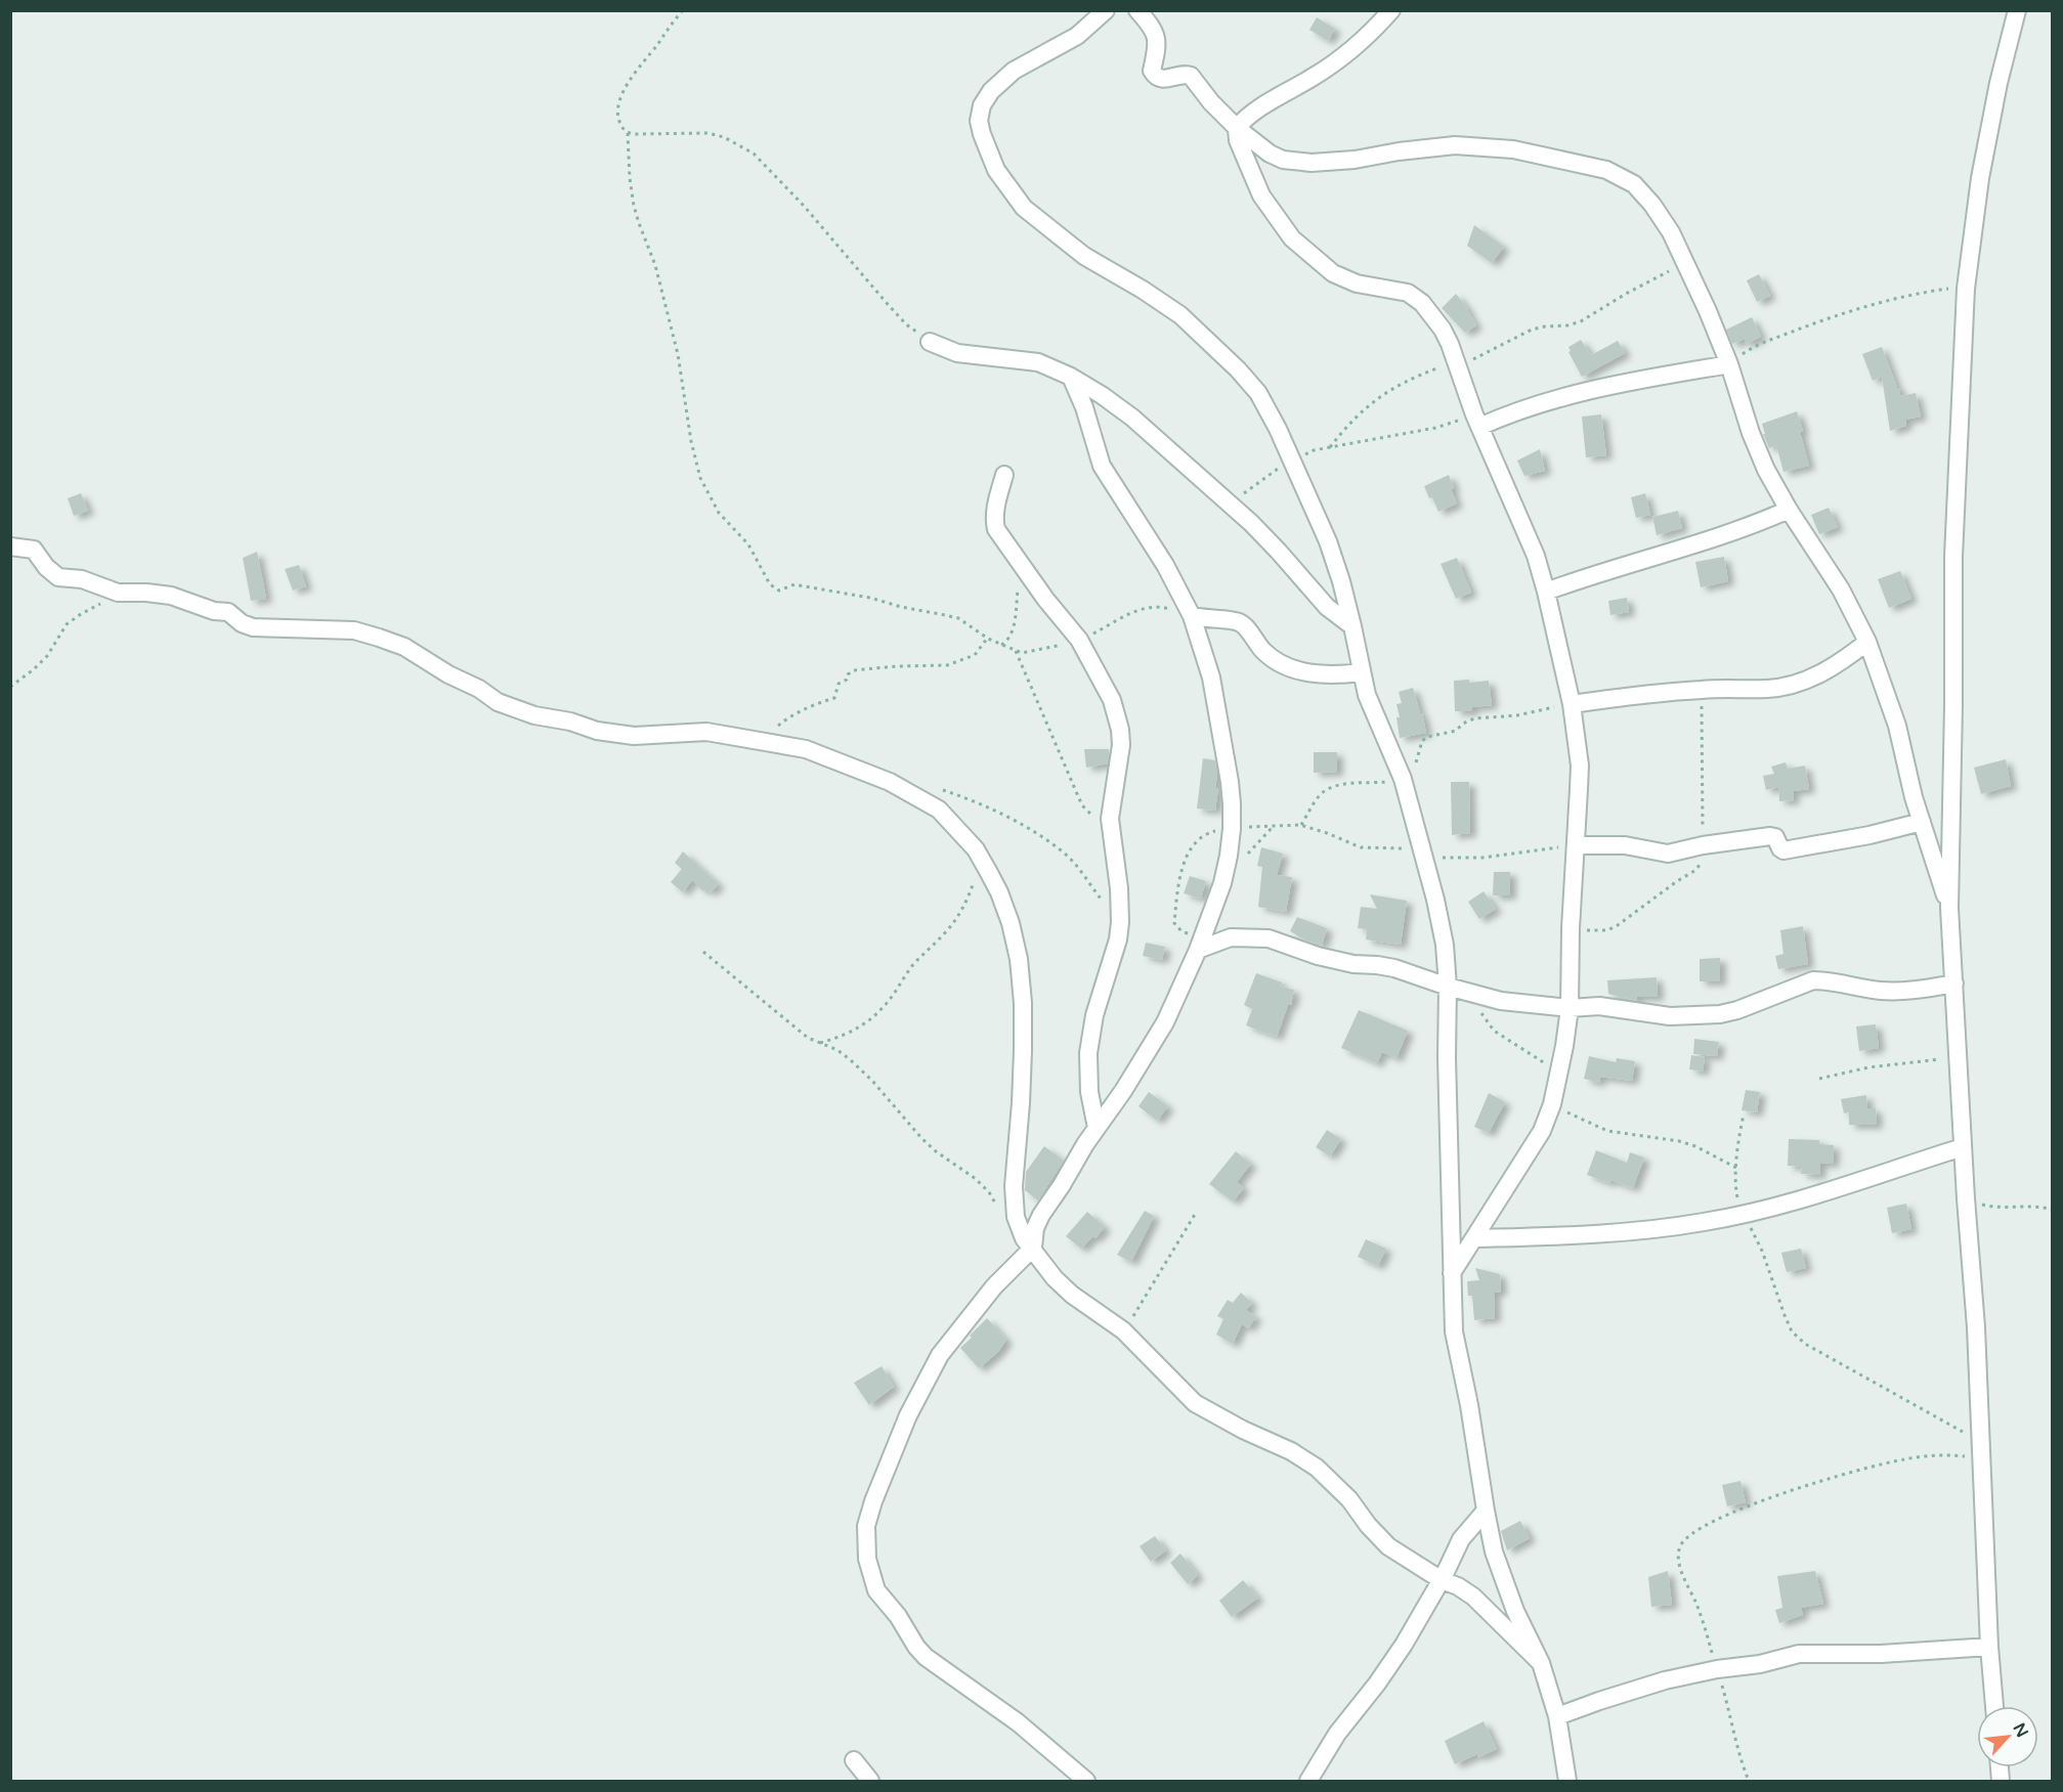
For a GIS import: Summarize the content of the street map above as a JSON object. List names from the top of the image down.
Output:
{
  "north": "top right"
}
